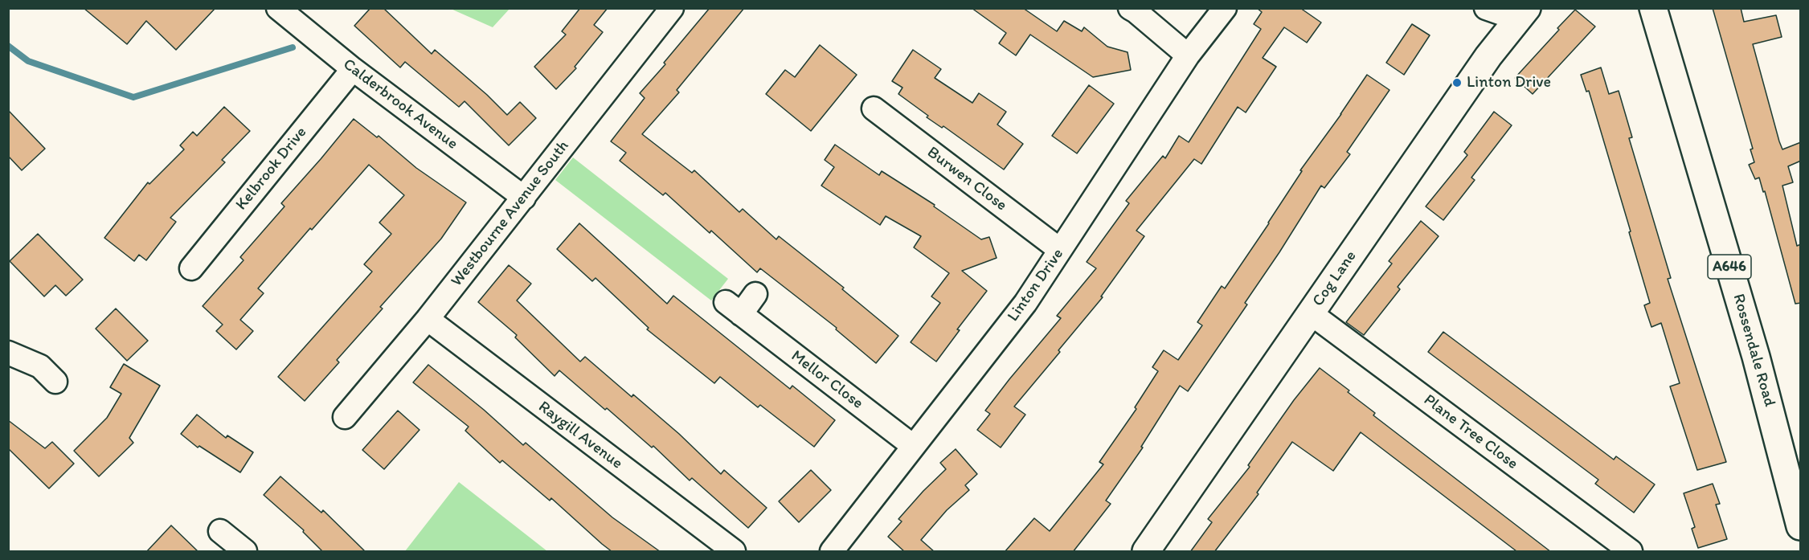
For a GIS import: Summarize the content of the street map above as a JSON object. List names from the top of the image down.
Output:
{
  "streets": {
    "main road": ["A646", "Cog Lane", "Rossendale Road"],
    "street": [
      "Calderbrook Avenue",
      "Kelbrook Drive",
      "Burwen Close",
      "Westbourne Avenue South",
      "Linton Drive",
      "Mellor Close",
      "Plane Tree Close",
      "Raygill Avenue"
    ]
  },
  "crossings": [
    ["Calderbrook Avenue", "Kelbrook Drive"],
    ["Calderbrook Avenue", "Westbourne Avenue South"],
    ["Burwen Close", "Linton Drive"],
    ["Westbourne Avenue South", "Raygill Avenue"],
    ["Cog Lane", "Plane Tree Close"],
    ["Linton Drive", "Mellor Close"]
  ],
  "places": ["Linton Drive"]
}
